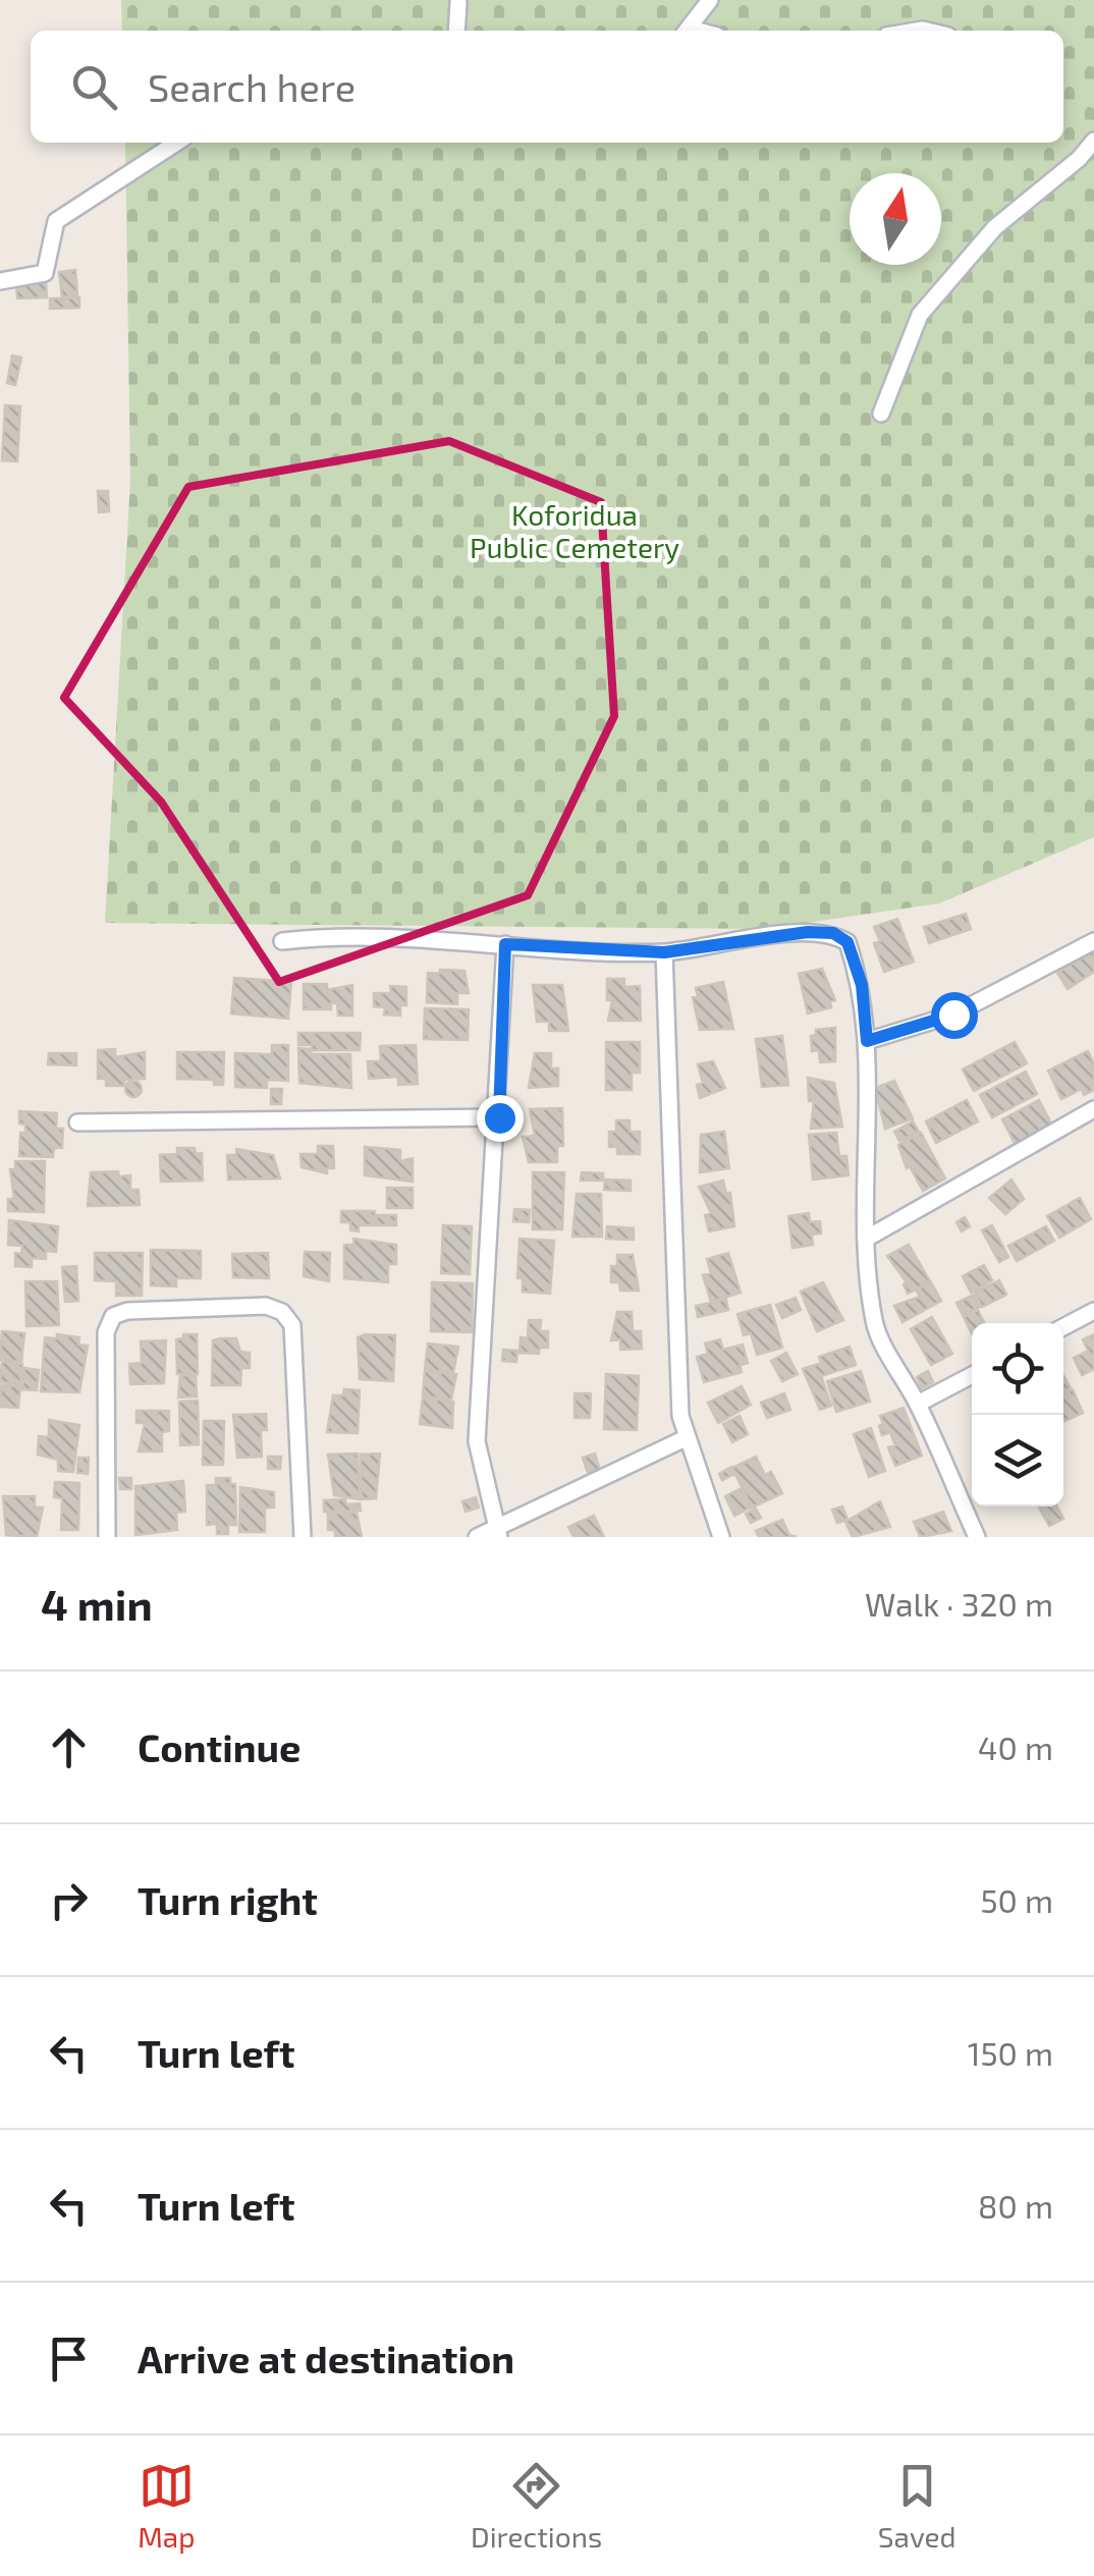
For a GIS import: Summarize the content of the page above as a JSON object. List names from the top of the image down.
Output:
{
  "parks": ["Koforidua Public Cemetery"],
  "north": "top",
  "page": {
    "search": "Search here",
    "heading": ["4 min", "Walk · 320 m"],
    "list": [
      ["Continue", "40 m"],
      ["Turn right", "50 m"],
      ["Turn left", "150 m"],
      ["Turn left", "80 m"],
      "Arrive at destination"
    ],
    "nav": ["Map", "Directions", "Saved"]
  }
}
